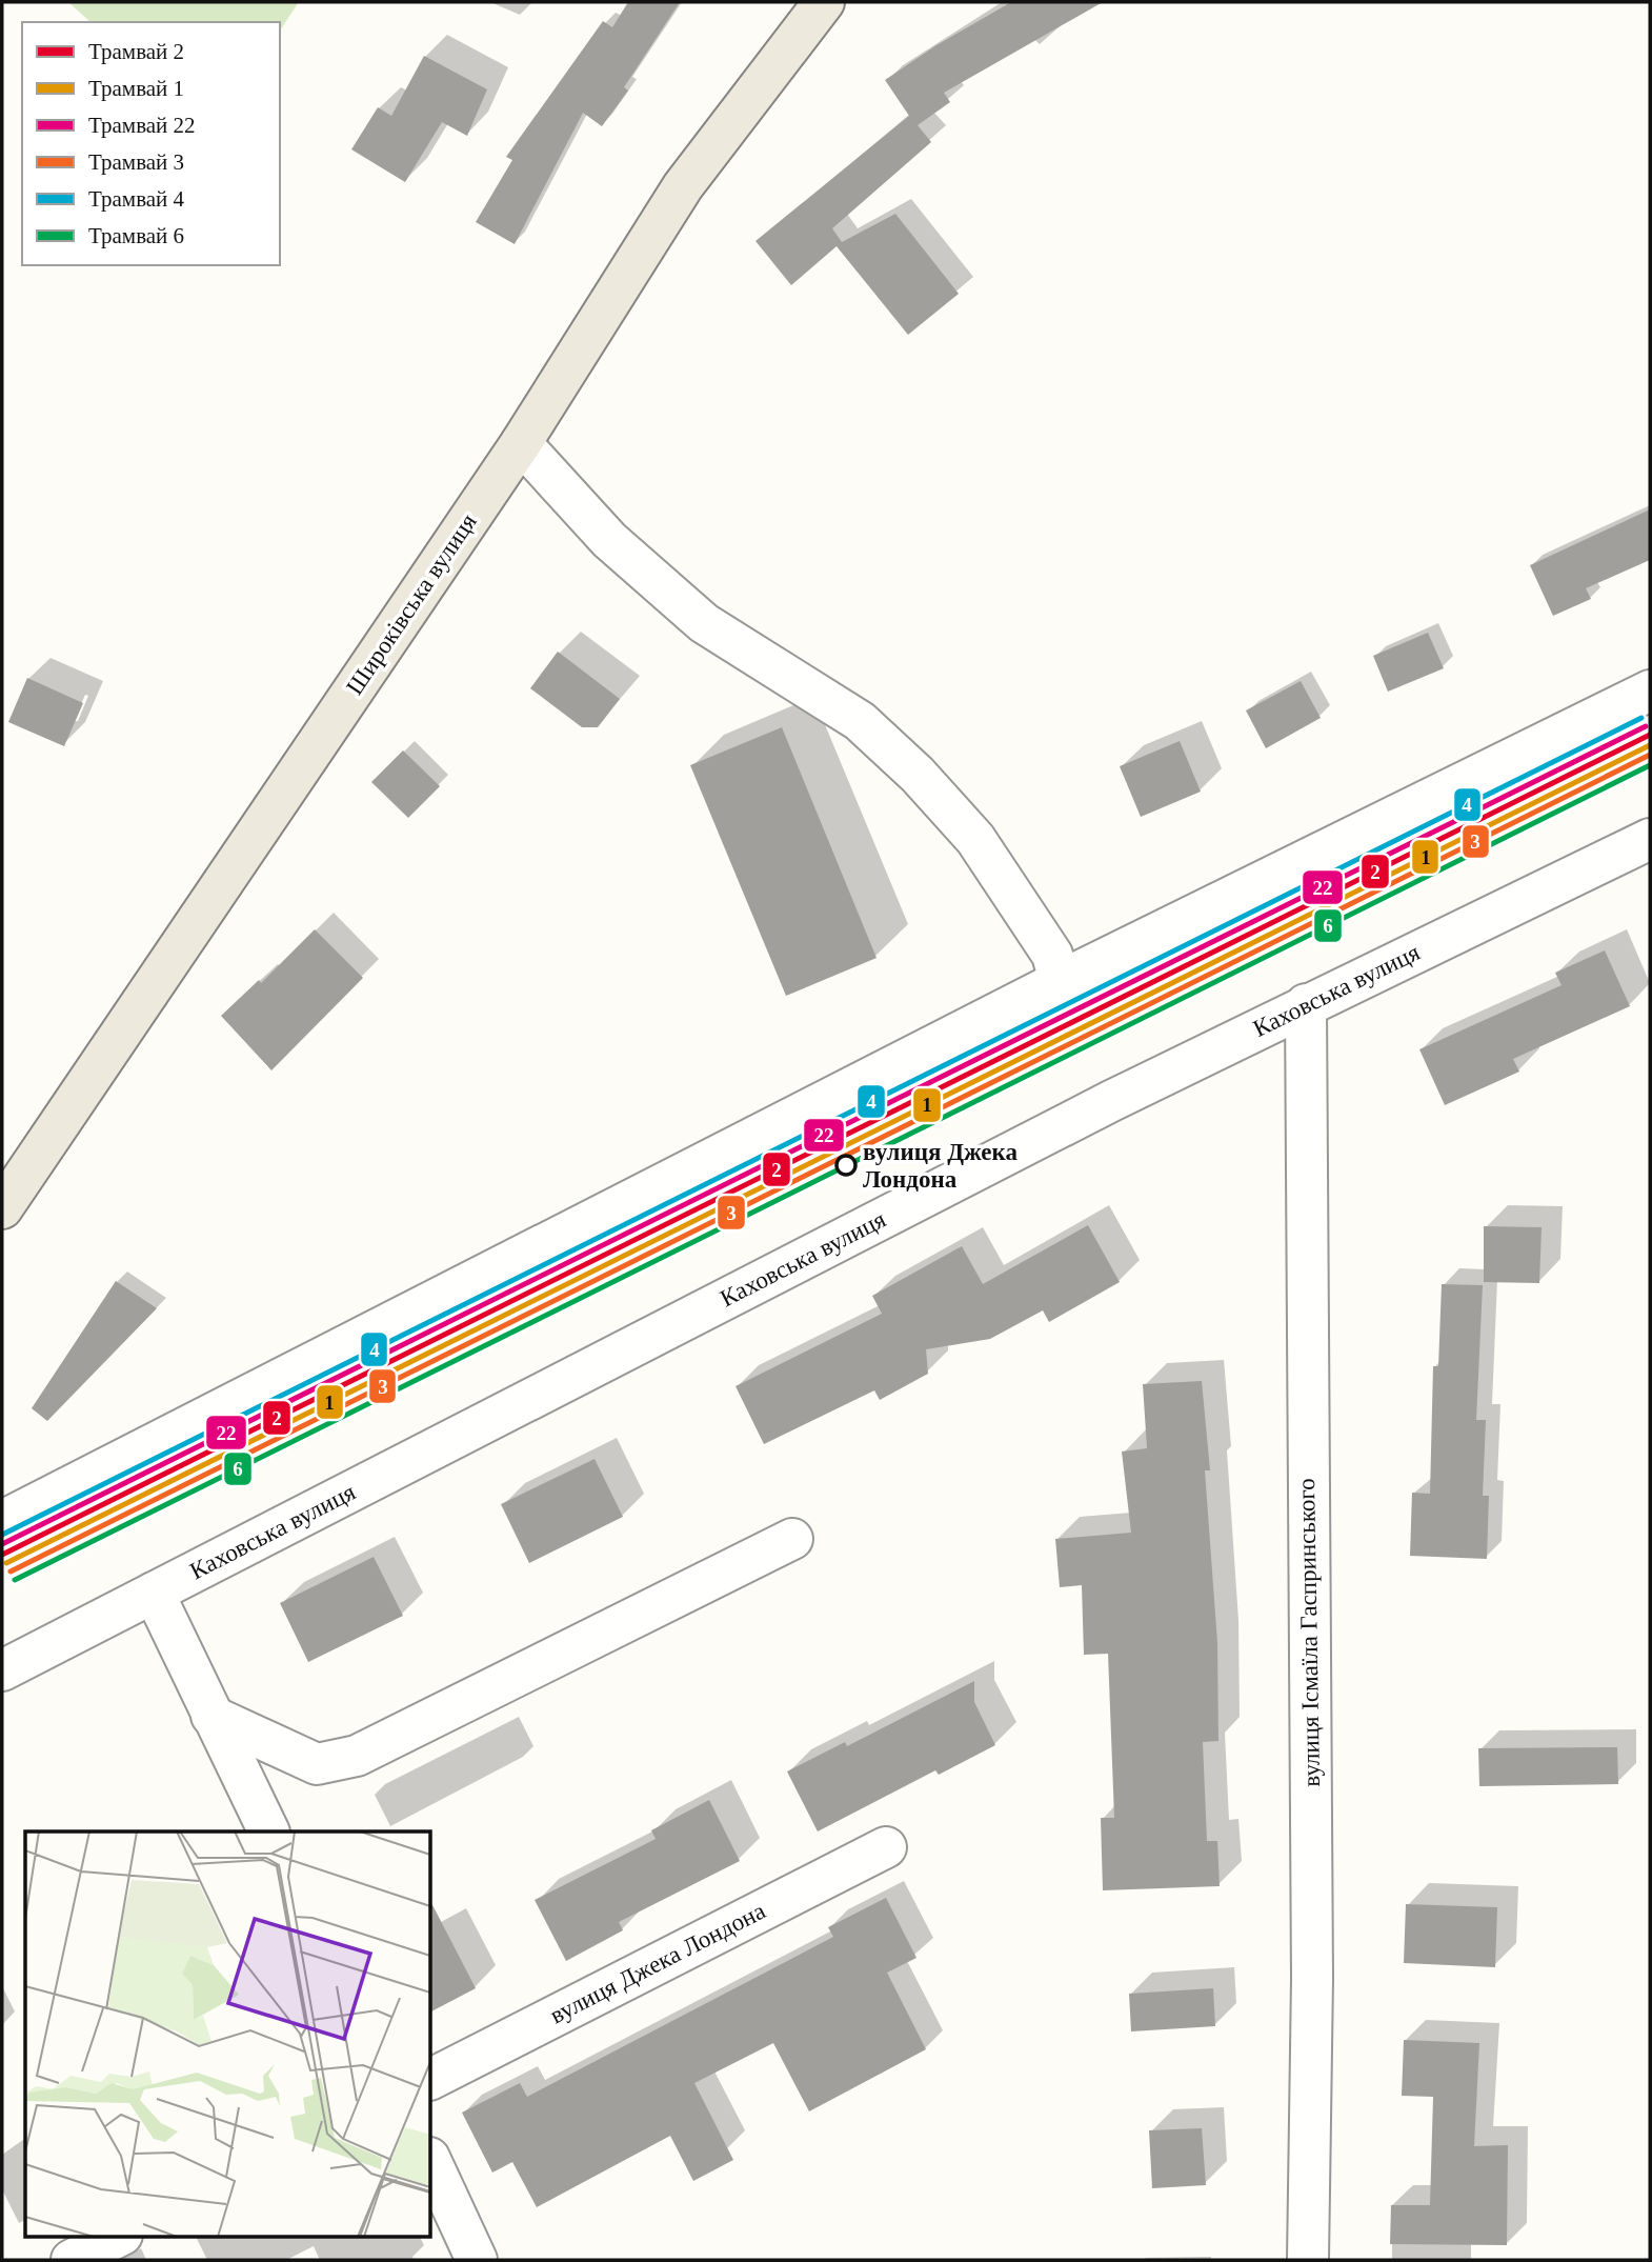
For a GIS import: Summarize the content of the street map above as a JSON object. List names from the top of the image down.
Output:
{
  "streets": {
    "main road": ["Широківська вулиця"],
    "street": ["Каховська вулиця", "вулиця Ісмаїла Гаспринського", "вулиця Джека Лондона"]
  },
  "crossings": [
    ["Каховська вулиця", "вулиця Ісмаїла Гаспринського"]
  ],
  "places": ["вулиця Джека Лондона"],
  "lines": [
    "tram line 4",
    "tram line 22",
    "tram line 2",
    "tram line 1",
    "tram line 3",
    "tram line 6"
  ],
  "legend": [
    "Трамвай 2",
    "Трамвай 1",
    "Трамвай 22",
    "Трамвай 3",
    "Трамвай 4",
    "Трамвай 6"
  ]
}
